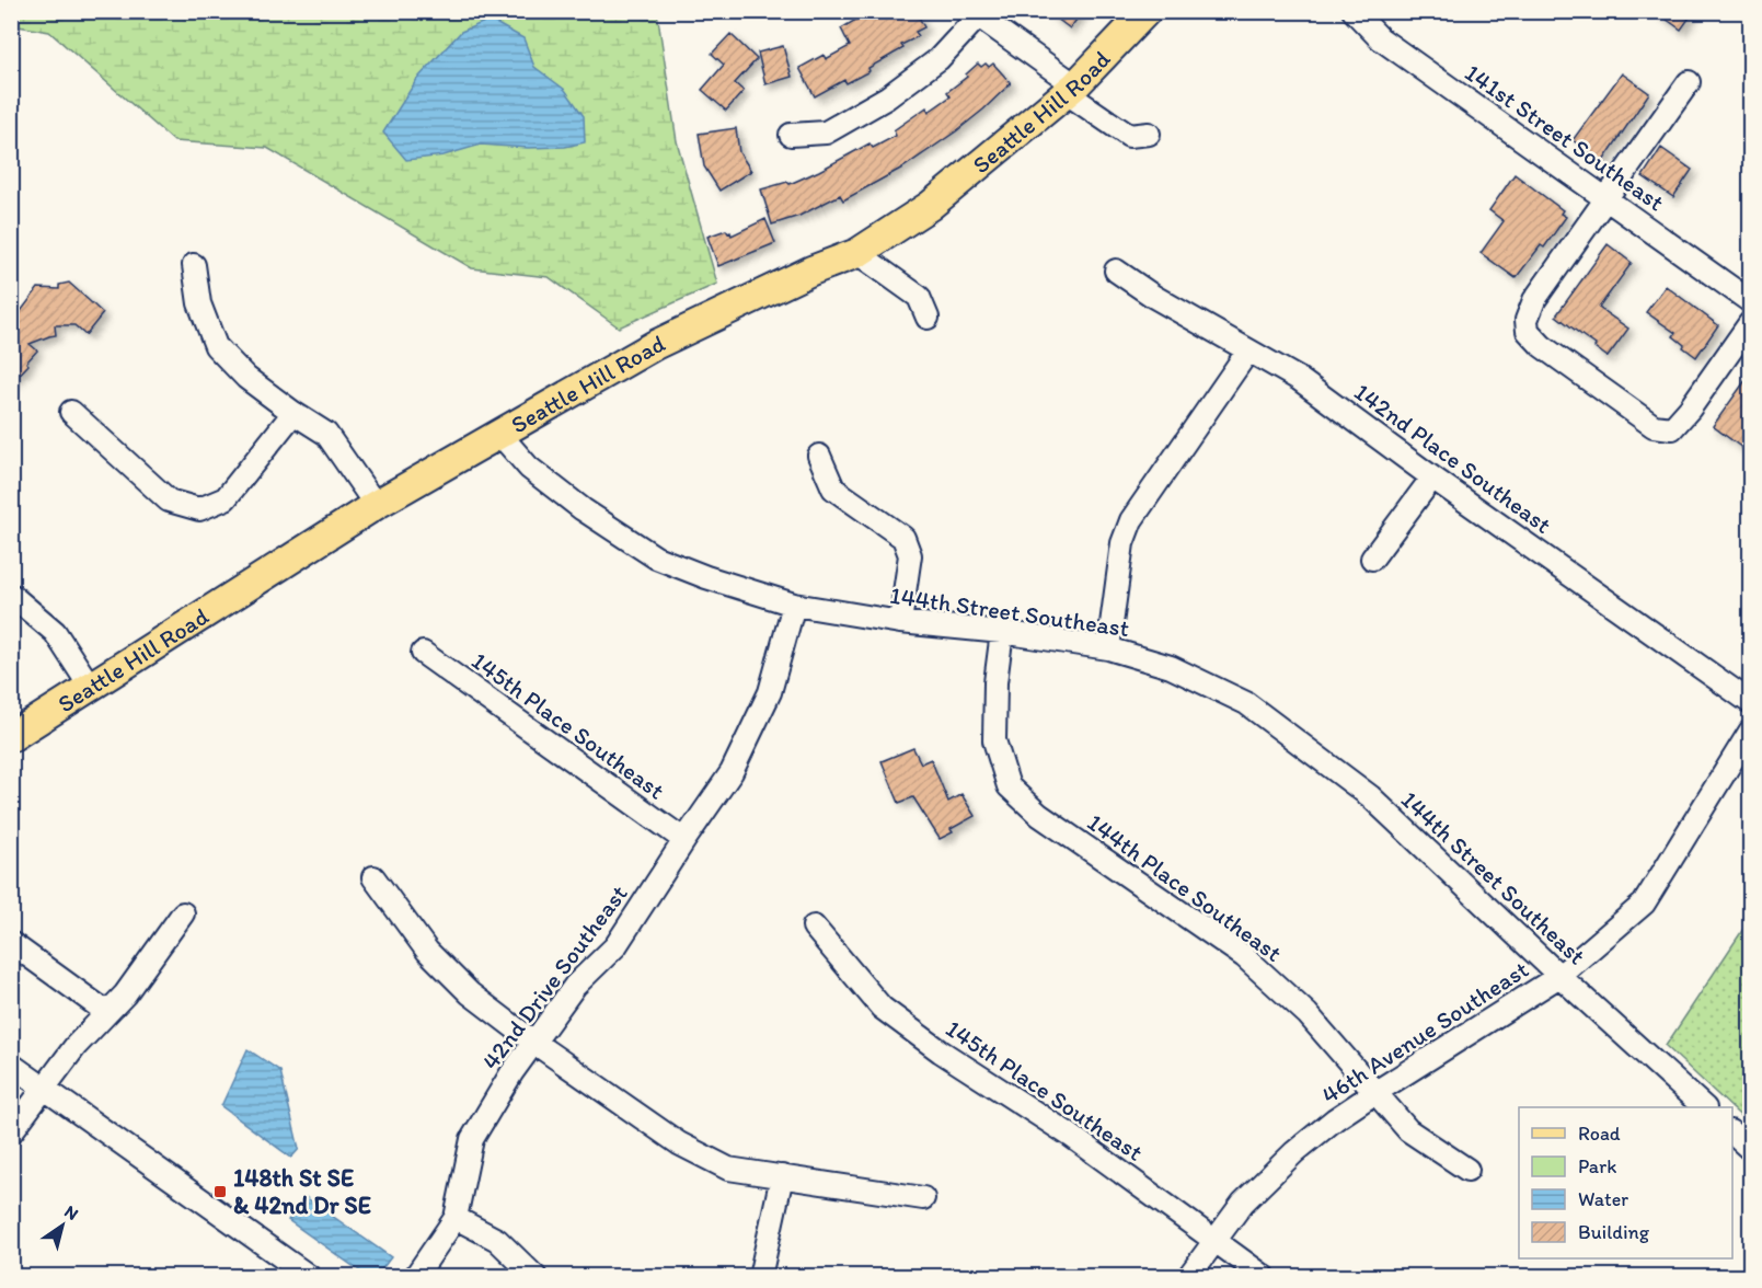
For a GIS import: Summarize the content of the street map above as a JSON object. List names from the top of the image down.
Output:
{
  "streets": {
    "main road": ["Seattle Hill Road"],
    "street": [
      "141st Street Southeast",
      "142nd Place Southeast",
      "144th Street Southeast",
      "145th Place Southeast",
      "144th Place Southeast",
      "42nd Drive Southeast",
      "46th Avenue Southeast"
    ]
  },
  "crossings": [
    ["Seattle Hill Road", "144th Street Southeast"],
    ["144th Street Southeast", "144th Place Southeast"],
    ["144th Street Southeast", "42nd Drive Southeast"],
    ["144th Street Southeast", "46th Avenue Southeast"],
    ["145th Place Southeast", "42nd Drive Southeast"],
    ["145th Place Southeast", "46th Avenue Southeast"],
    ["144th Place Southeast", "46th Avenue Southeast"]
  ],
  "places": {
    "transit": ["148th St SE & 42nd Dr SE"]
  },
  "legend": [
    "Road",
    "Park",
    "Water",
    "Building"
  ],
  "north": "top right"
}
